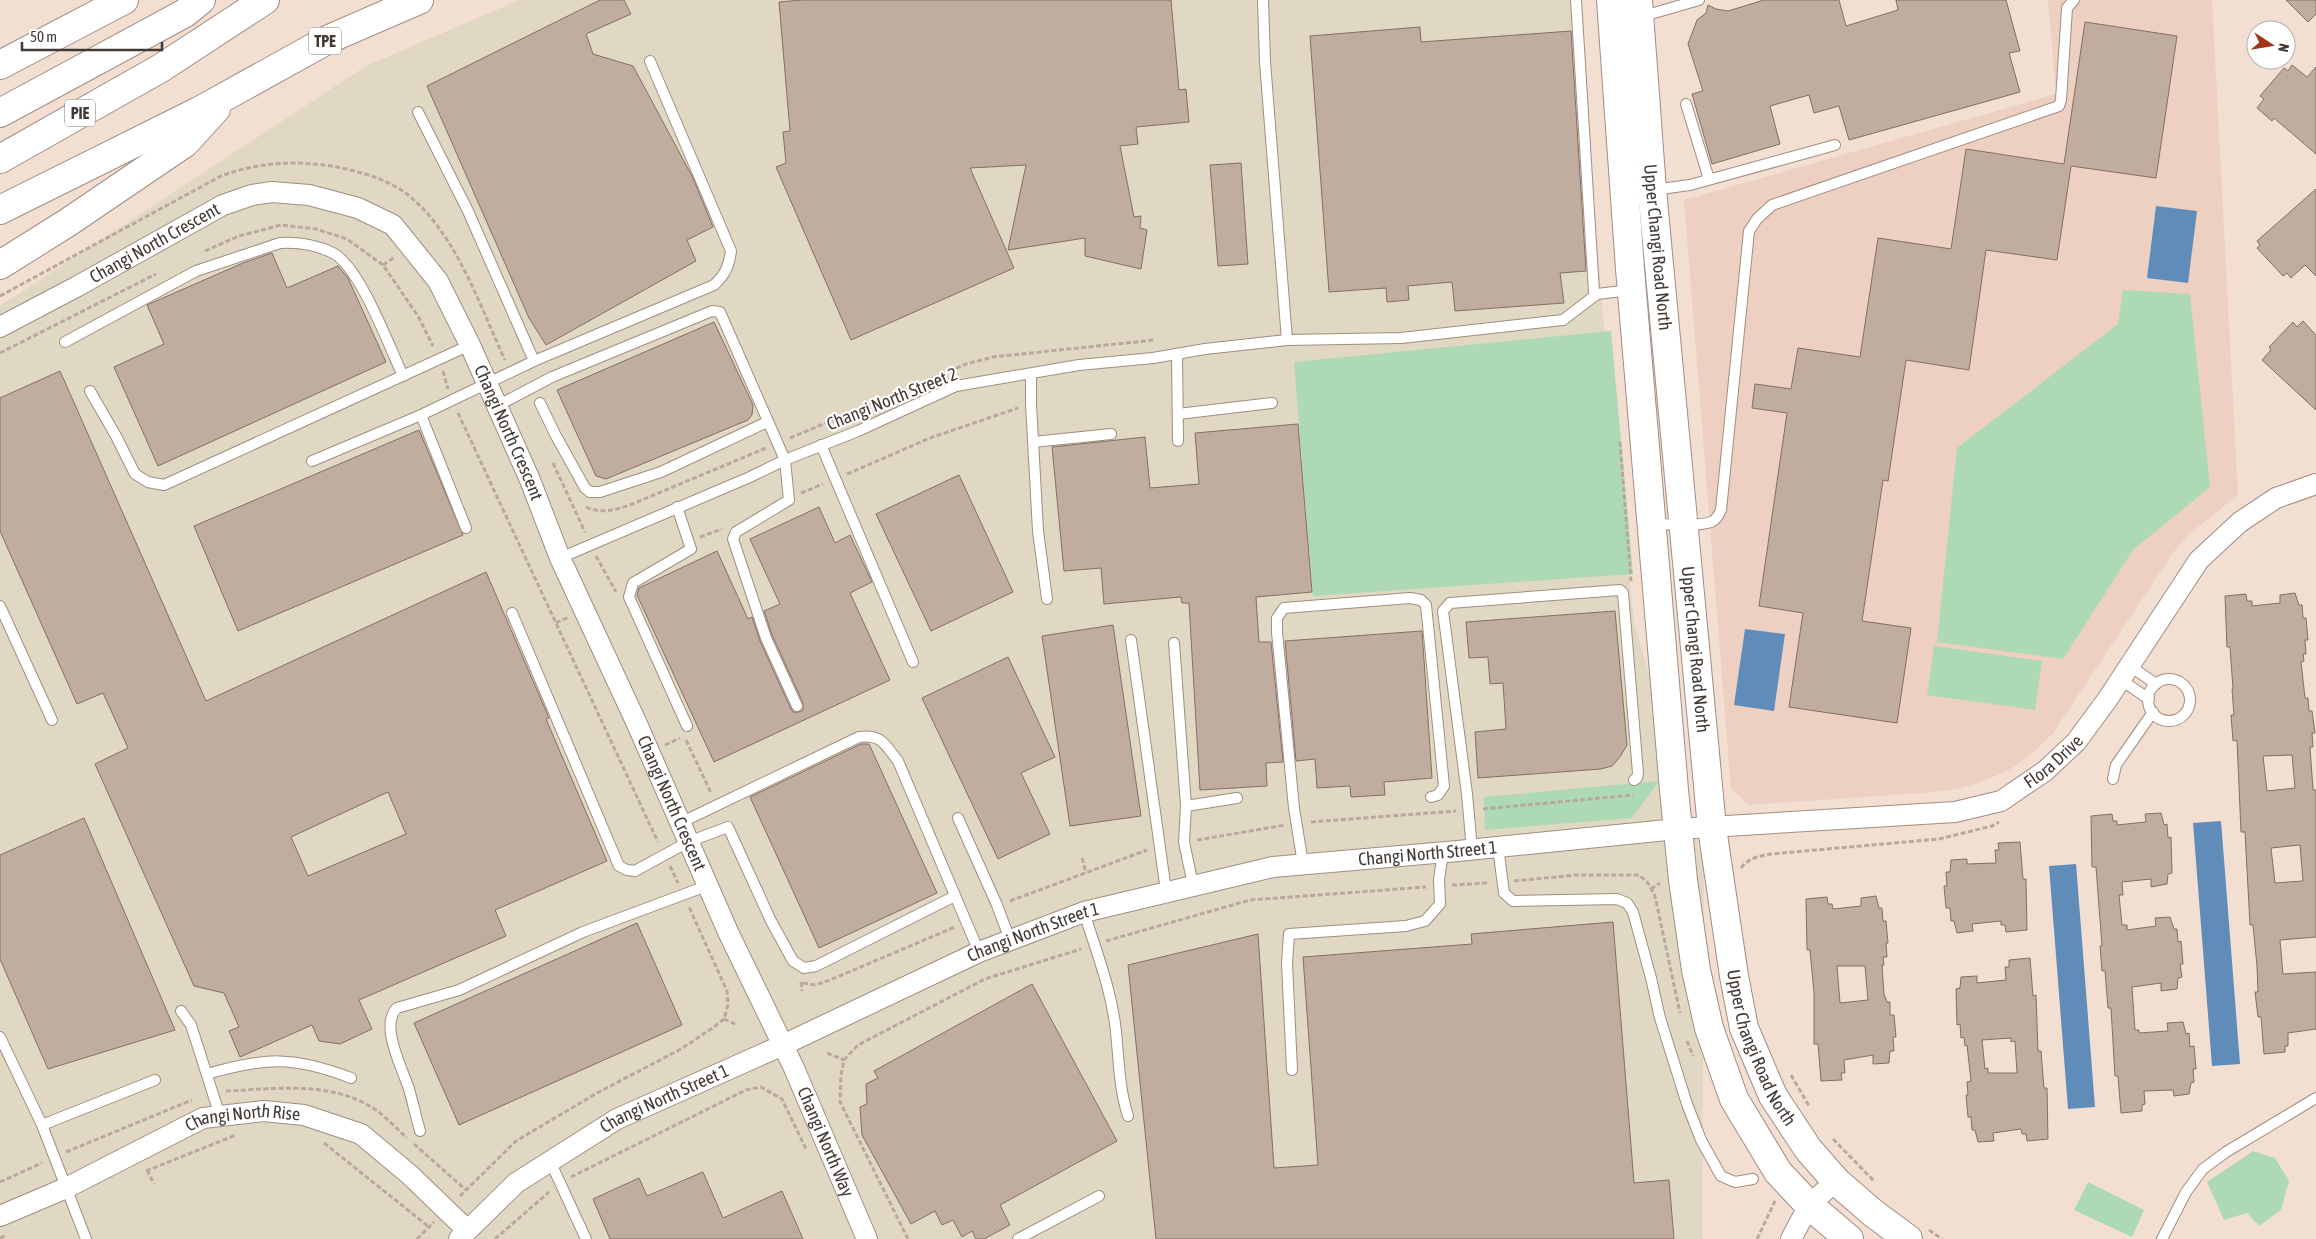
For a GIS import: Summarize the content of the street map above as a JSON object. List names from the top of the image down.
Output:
{
  "streets": {
    "main road": ["TPE", "PIE", "Upper Changi Road North"],
    "street": [
      "Changi North Crescent",
      "Flora Drive",
      "Changi North Street 1",
      "Changi North Rise",
      "Changi North Way"
    ],
    "lane": ["Changi North Street 2"]
  },
  "crossings": [
    ["Changi North Crescent", "Changi North Street 2"],
    ["Changi North Crescent", "Changi North Street 1"],
    ["Changi North Crescent", "Changi North Way"],
    ["Upper Changi Road North", "Flora Drive"],
    ["Upper Changi Road North", "Changi North Street 1"],
    ["Flora Drive", "Changi North Street 1"],
    ["Changi North Street 1", "Changi North Rise"],
    ["Changi North Street 1", "Changi North Way"]
  ],
  "scale_bar": "50 m",
  "north": "right"
}
